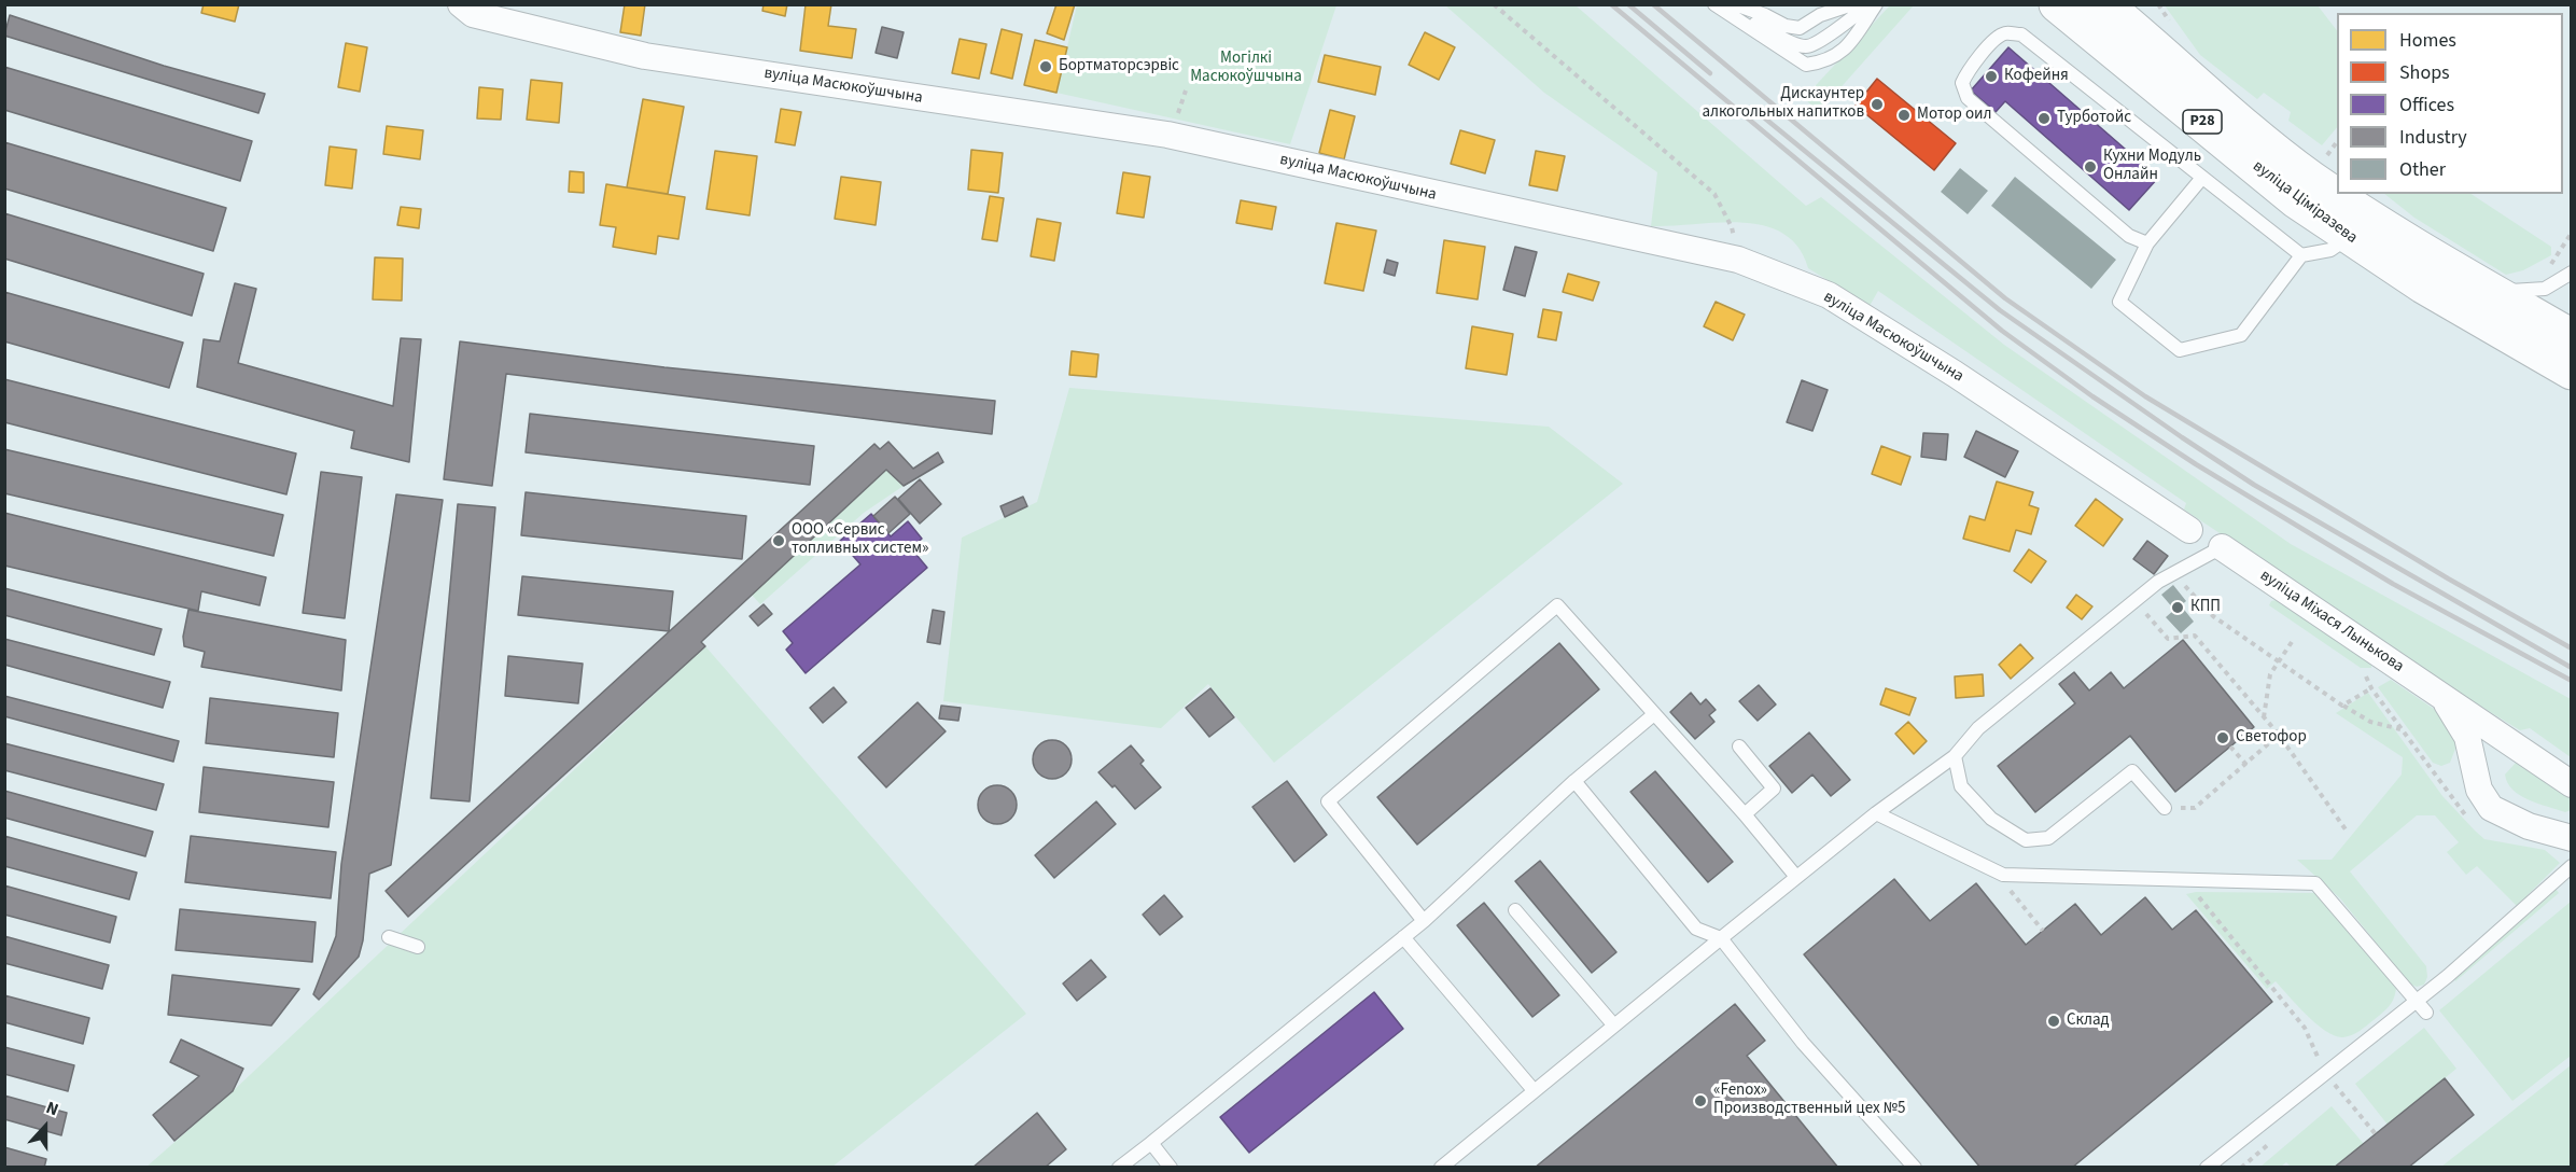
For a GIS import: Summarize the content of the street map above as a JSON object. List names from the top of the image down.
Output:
{
  "streets": {
    "main road": ["Р28", "вуліца Ціміразева"],
    "street": ["вуліца Масюкоўшчына", "вуліца Міхася Лынькова"]
  },
  "parks": ["Могілкі Масюкоўшчына"],
  "places": [
    "Бортматорсэрвіс",
    "Кофейня",
    "Дискаунтер алкогольных напитков",
    "Мотор оил",
    "Турботойс",
    "Кухни Модуль Онлайн",
    "ООО «Сервис топливных систем»",
    "КПП",
    "Светофор",
    "Склад",
    "«Fenox» Производственный цех №5"
  ],
  "legend": [
    "Homes",
    "Shops",
    "Offices",
    "Industry",
    "Other"
  ],
  "north": "top"
}
